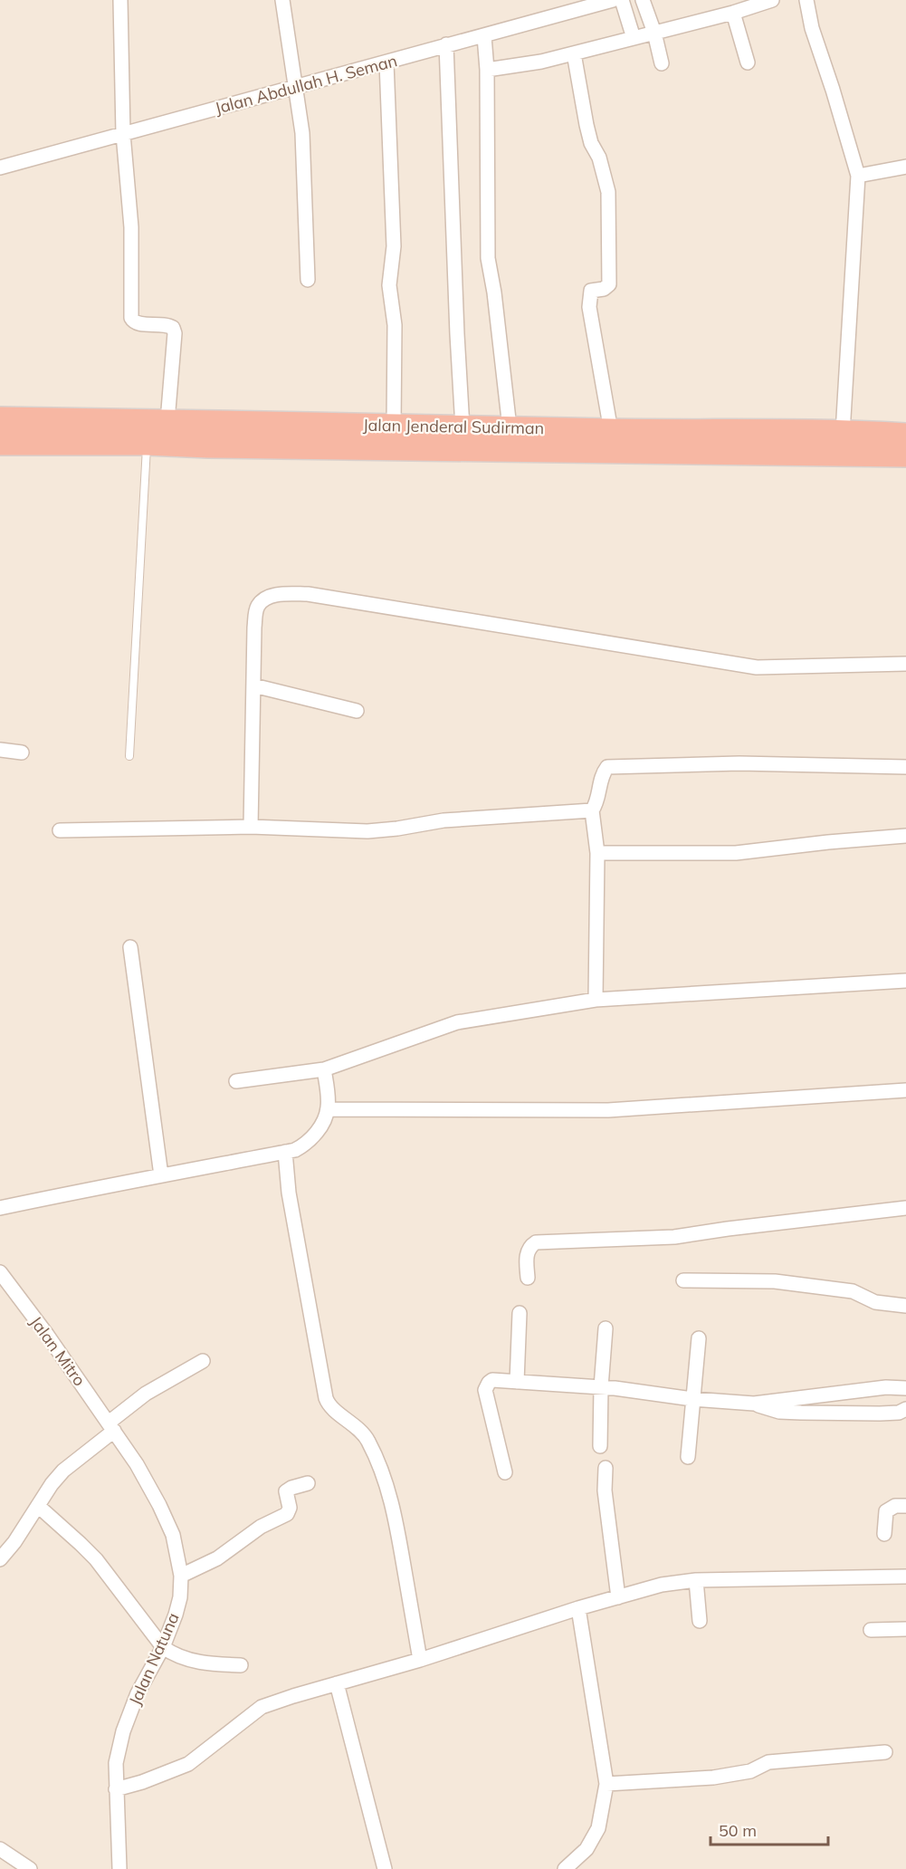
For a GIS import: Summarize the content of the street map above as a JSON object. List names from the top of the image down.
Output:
{
  "streets": {
    "highway": ["Jalan Jenderal Sudirman"],
    "street": ["Jalan Abdullah H. Seman", "Jalan Mitro", "Jalan Natuna"]
  },
  "crossings": [
    ["Jalan Mitro", "Jalan Natuna"]
  ],
  "scale_bar": "50 m"
}
